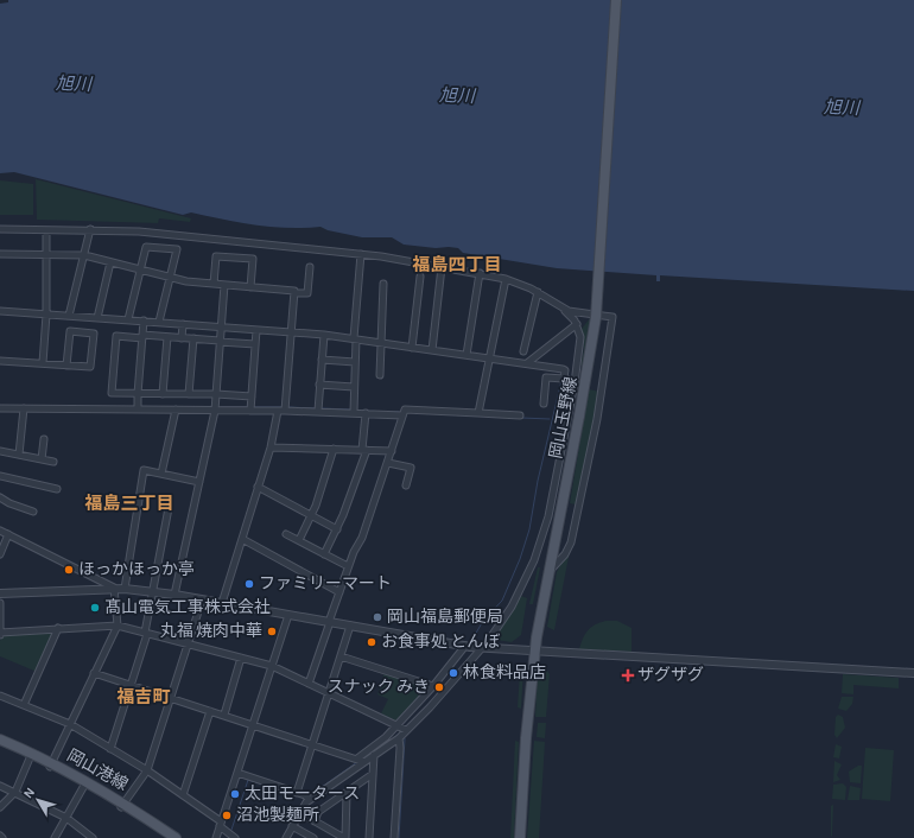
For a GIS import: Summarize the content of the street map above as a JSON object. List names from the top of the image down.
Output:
{
  "streets": {
    "main road": ["岡山玉野線", "岡山港線"]
  },
  "districts": ["福島四丁目", "福島三丁目", "福吉町"],
  "water": ["旭川"],
  "places": {
    "other": [
      "ほっかほっか亭",
      "ファミリーマート",
      "髙山電気工事株式会社",
      "岡山福島郵便局",
      "丸福 焼肉中華",
      "お食事処 とんぼ",
      "林食料品店",
      "スナック みき",
      "太田モータース",
      "沼池製麺所"
    ],
    "health": ["ザグザグ"]
  },
  "north": "top left"
}
